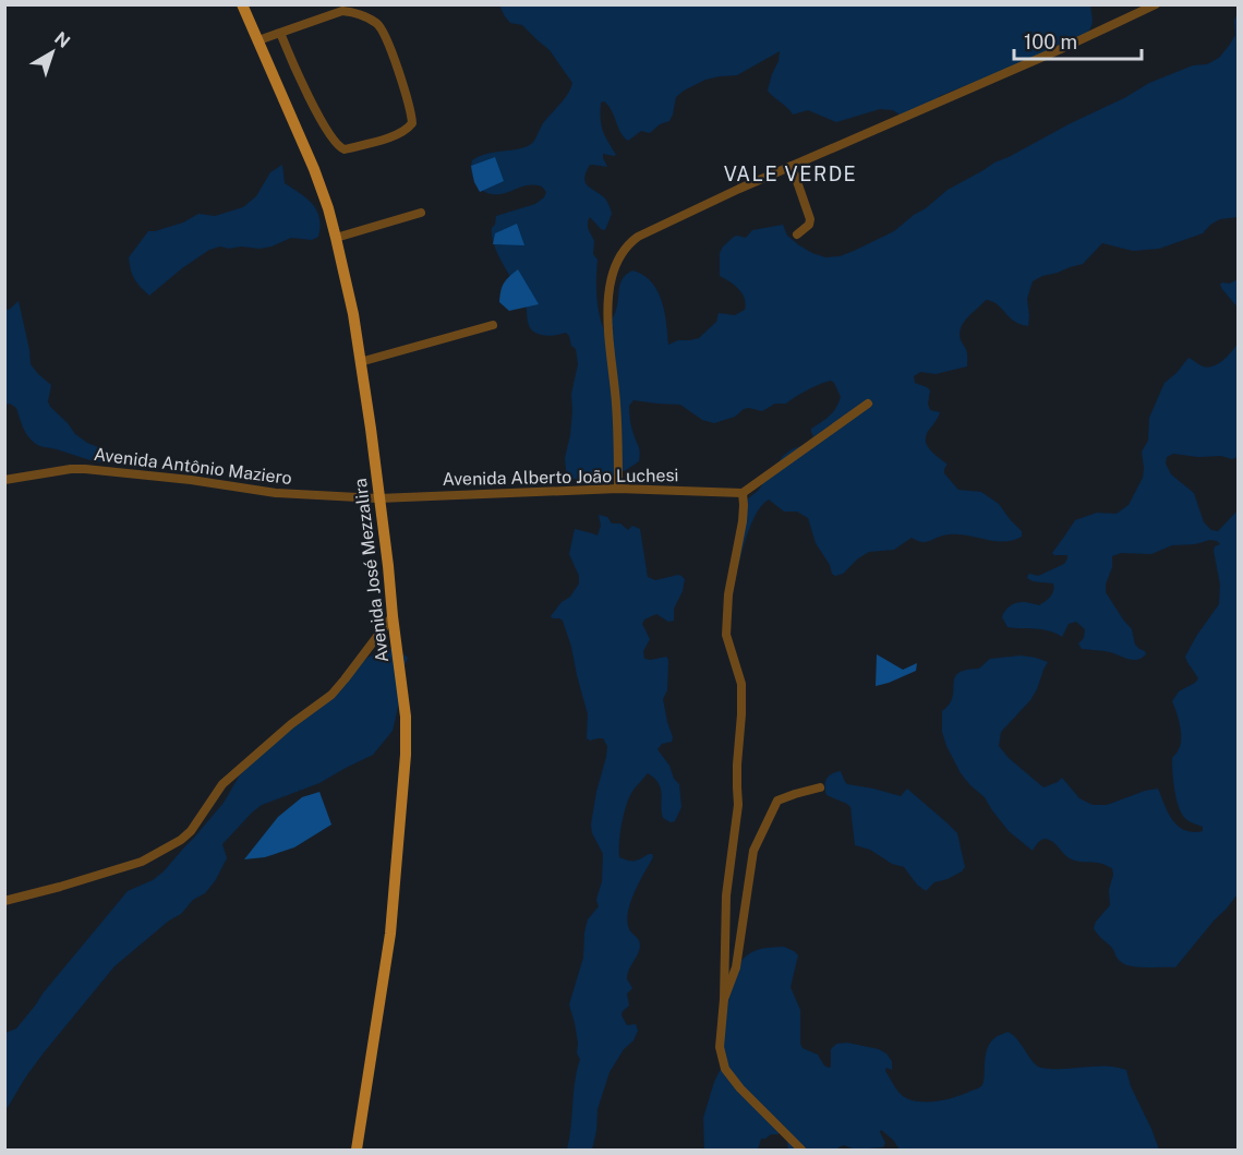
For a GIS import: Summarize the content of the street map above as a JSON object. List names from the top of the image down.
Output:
{
  "streets": {
    "main road": ["Avenida José Mezzalira"],
    "street": ["Avenida Antônio Maziero", "Avenida Alberto João Luchesi"]
  },
  "crossings": [
    ["Avenida Antônio Maziero", "Avenida Alberto João Luchesi"],
    ["Avenida Antônio Maziero", "Avenida José Mezzalira"],
    ["Avenida Alberto João Luchesi", "Avenida José Mezzalira"]
  ],
  "districts": ["VALE VERDE"],
  "scale_bar": "100 m",
  "north": "top right"
}
